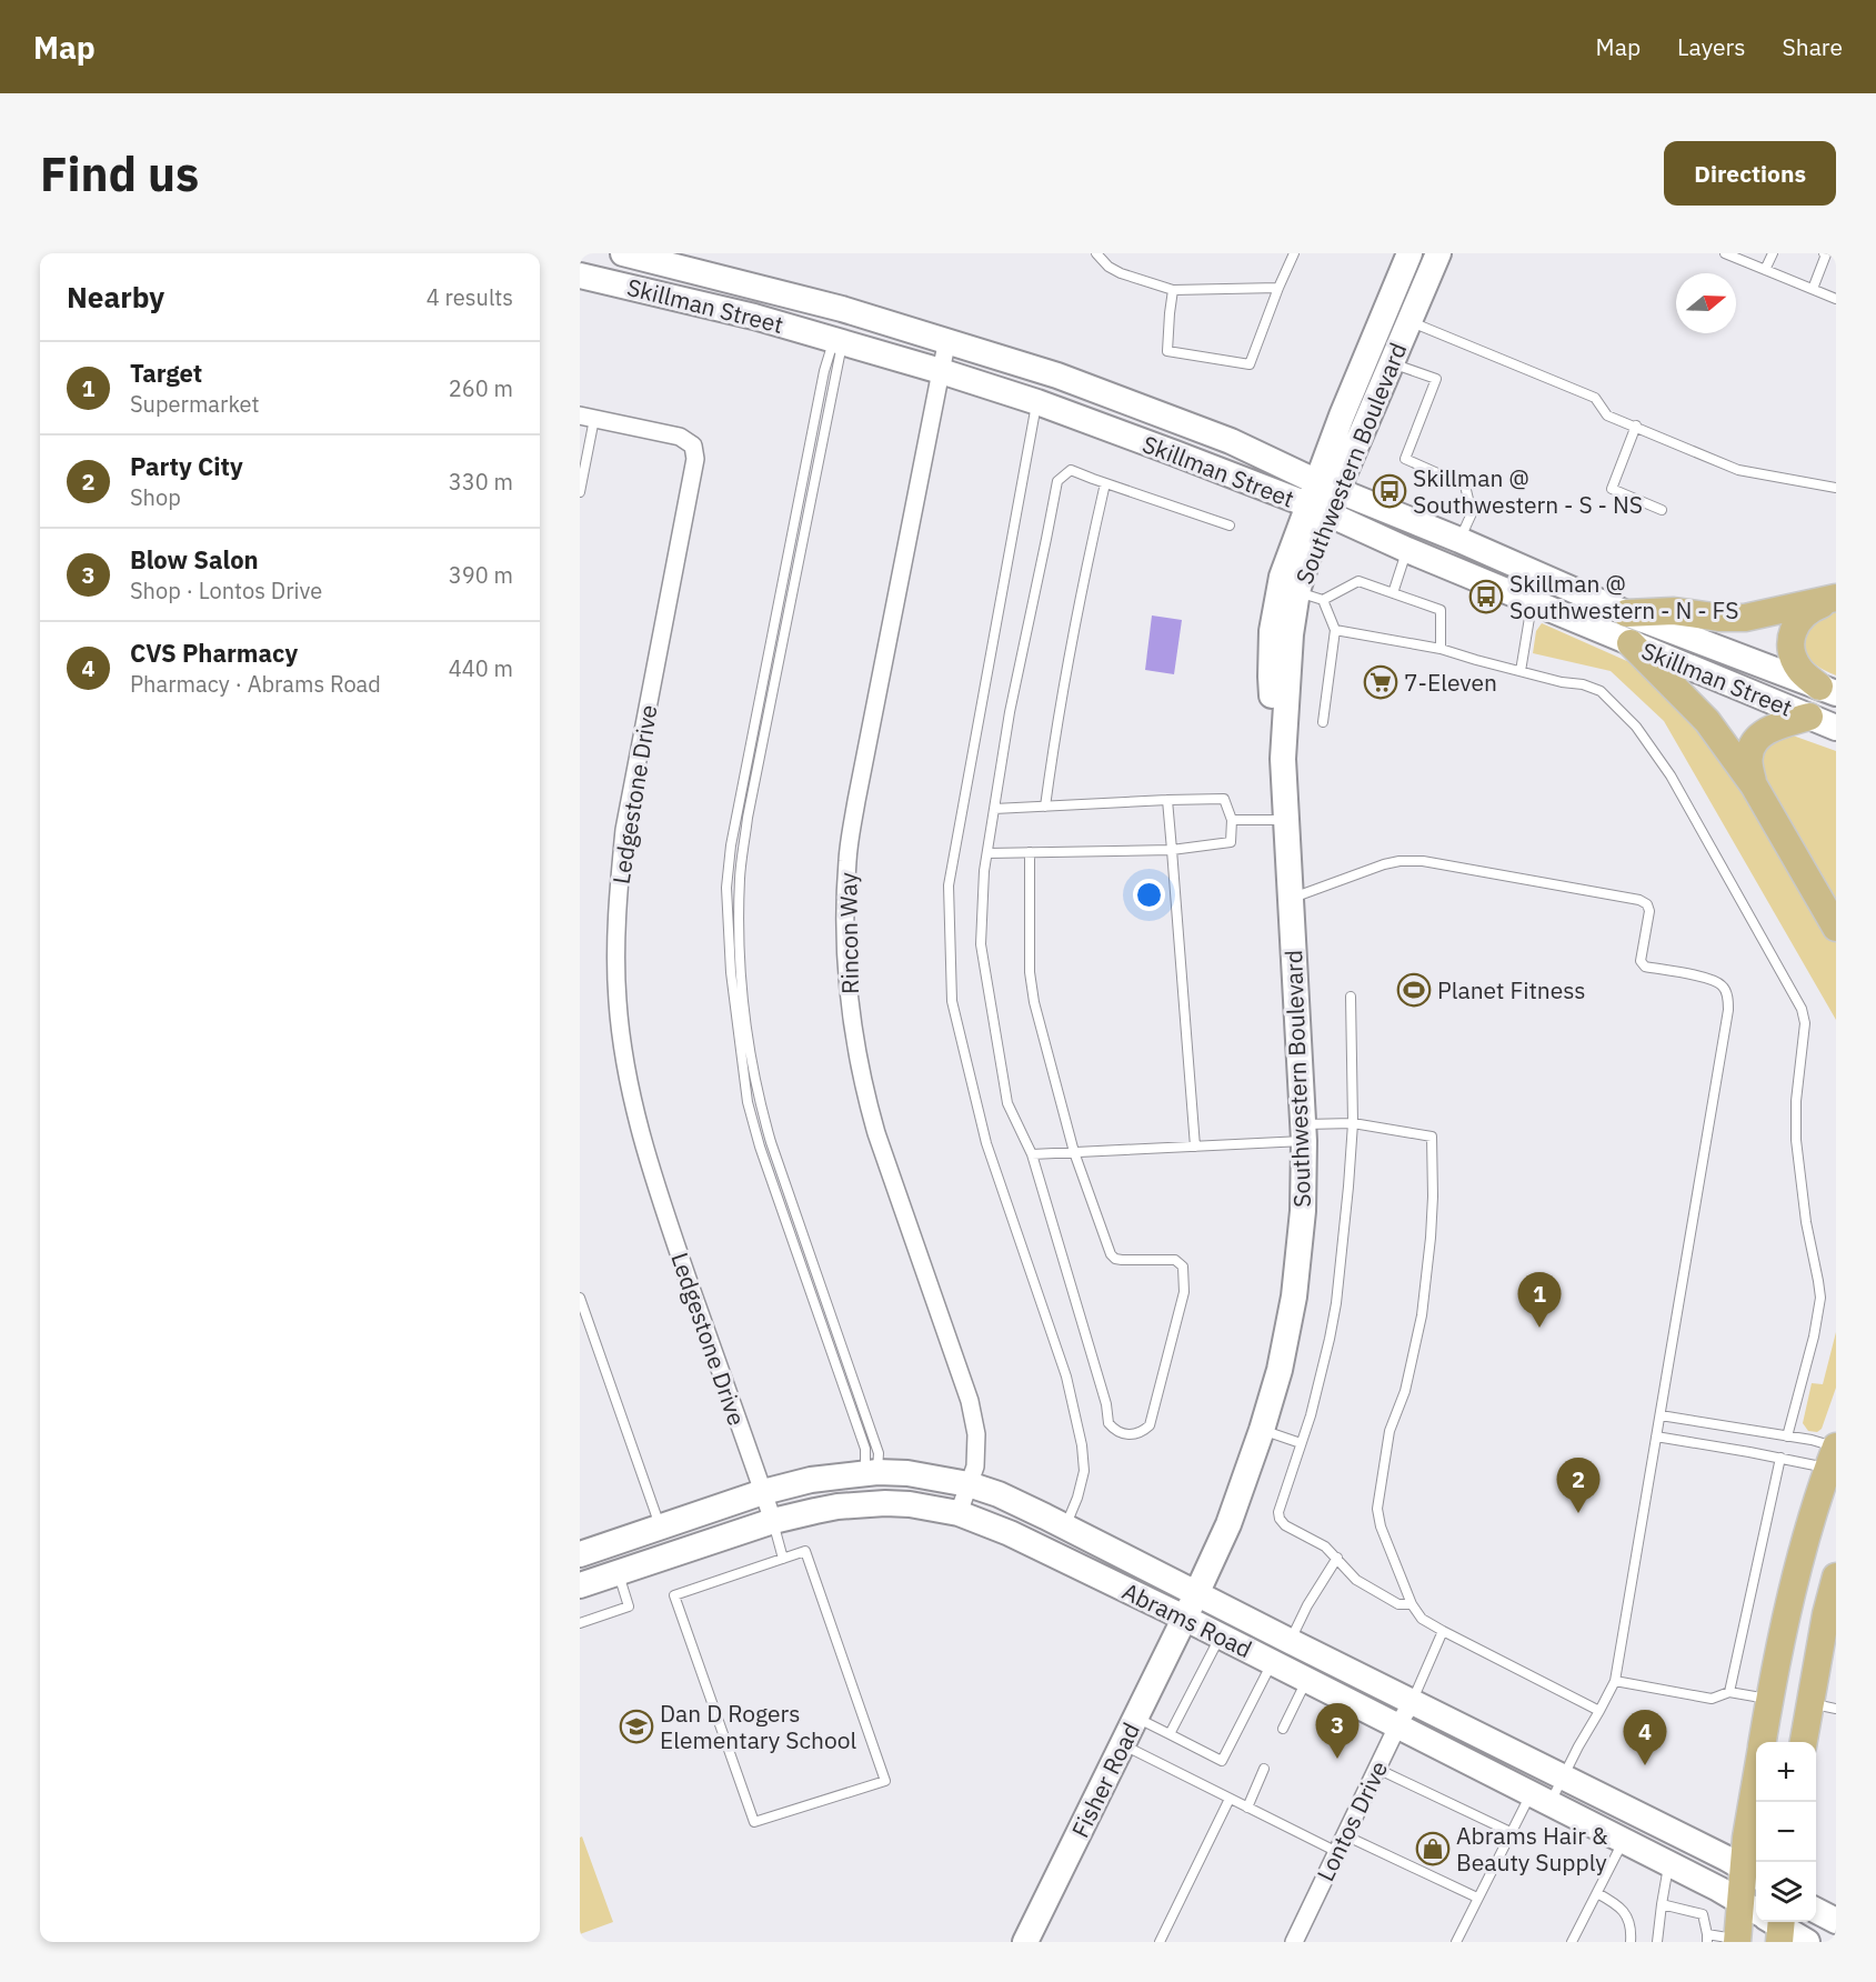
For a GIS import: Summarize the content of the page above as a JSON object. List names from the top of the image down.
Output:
{
  "streets": {
    "main road": [
      "Skillman Street",
      "Southwestern Boulevard",
      "Abrams Road",
      "Fisher Road"
    ],
    "street": ["Ledgestone Drive", "Rincon Way", "Lontos Drive"]
  },
  "crossings": [
    ["Skillman Street", "Southwestern Boulevard"],
    ["Skillman Street", "Rincon Way"],
    ["Southwestern Boulevard", "Abrams Road"],
    ["Southwestern Boulevard", "Fisher Road"],
    ["Ledgestone Drive", "Abrams Road"],
    ["Rincon Way", "Abrams Road"],
    ["Abrams Road", "Fisher Road"],
    ["Abrams Road", "Lontos Drive"]
  ],
  "places": {
    "bus stop": ["Skillman @ Southwestern - S - NS", "Skillman @ Southwestern - N - FS"],
    "supermarket": ["7-Eleven"],
    "sports": ["Planet Fitness"],
    "school or university": ["Dan D Rogers Elementary School"],
    "shop": ["Abrams Hair & Beauty Supply"]
  },
  "north": "right",
  "page": {
    "header": "Map",
    "nav": ["Map", "Layers", "Share"],
    "buttons": "Directions",
    "title": "Find us",
    "heading": ["Nearby", "4 results"],
    "list": [
      {
        "mark": "1",
        "name": "Target",
        "note": "Supermarket",
        "value": "260 m"
      },
      {
        "mark": "2",
        "name": "Party City",
        "note": "Shop",
        "value": "330 m"
      },
      {
        "mark": "3",
        "name": "Blow Salon",
        "note": "Shop · Lontos Drive",
        "value": "390 m"
      },
      {
        "mark": "4",
        "name": "CVS Pharmacy",
        "note": "Pharmacy · Abrams Road",
        "value": "440 m"
      }
    ],
    "pins": [
      "1",
      "2",
      "3",
      "4"
    ],
    "map_buttons": ["+", "−"]
  }
}
